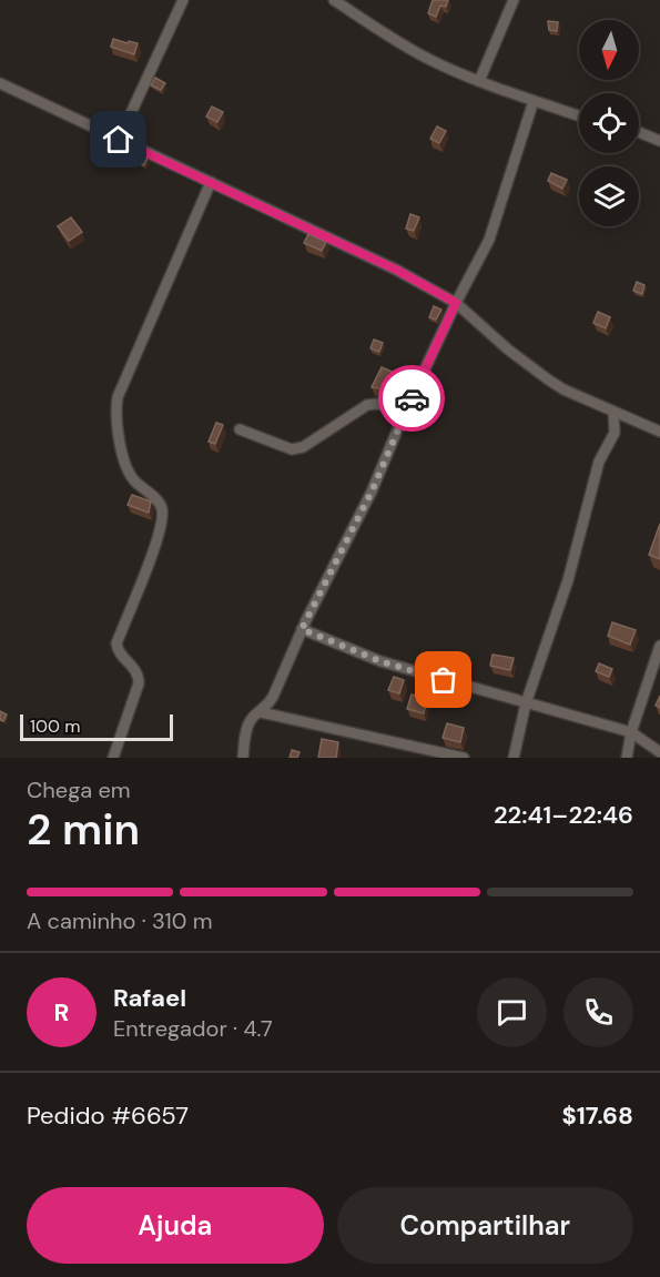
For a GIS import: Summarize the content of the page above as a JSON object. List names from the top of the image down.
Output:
{
  "scale_bar": "100 m",
  "north": "bottom",
  "page": {
    "scale": "100 m",
    "heading": ["2 min", "Chega em", "22:41–22:46"],
    "panel": [
      "Rafael",
      "Entregador · 4.7",
      "Pedido #6657",
      "$17.68"
    ],
    "bar": "A caminho · 310 m",
    "round": "R",
    "buttons": ["Ajuda", "Compartilhar"]
  }
}
